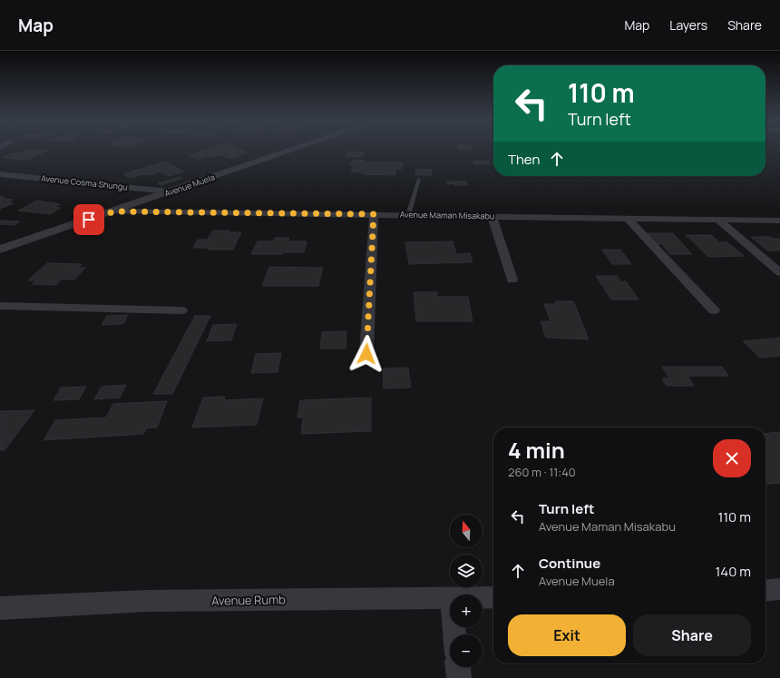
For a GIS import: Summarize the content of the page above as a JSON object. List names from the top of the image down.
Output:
{
  "streets": {
    "street": [
      "Avenue Cosma Shungu",
      "Avenue Muela",
      "Avenue Maman Misakabu",
      "Avenue Rumb"
    ]
  },
  "crossings": [
    ["Avenue Cosma Shungu", "Avenue Muela"],
    ["Avenue Muela", "Avenue Maman Misakabu"]
  ],
  "north": "top",
  "page": {
    "header": "Map",
    "nav": ["Map", "Layers", "Share"],
    "turn": ["110 m", "Turn left"],
    "then": "Then",
    "heading": ["4 min", "260 m · 11:40"],
    "list": [
      {
        "name": "Turn left",
        "note": "Avenue Maman Misakabu",
        "value": "110 m"
      },
      {
        "name": "Continue",
        "note": "Avenue Muela",
        "value": "140 m"
      }
    ],
    "map_buttons": ["+", "−"],
    "buttons": ["Exit", "Share"]
  }
}
